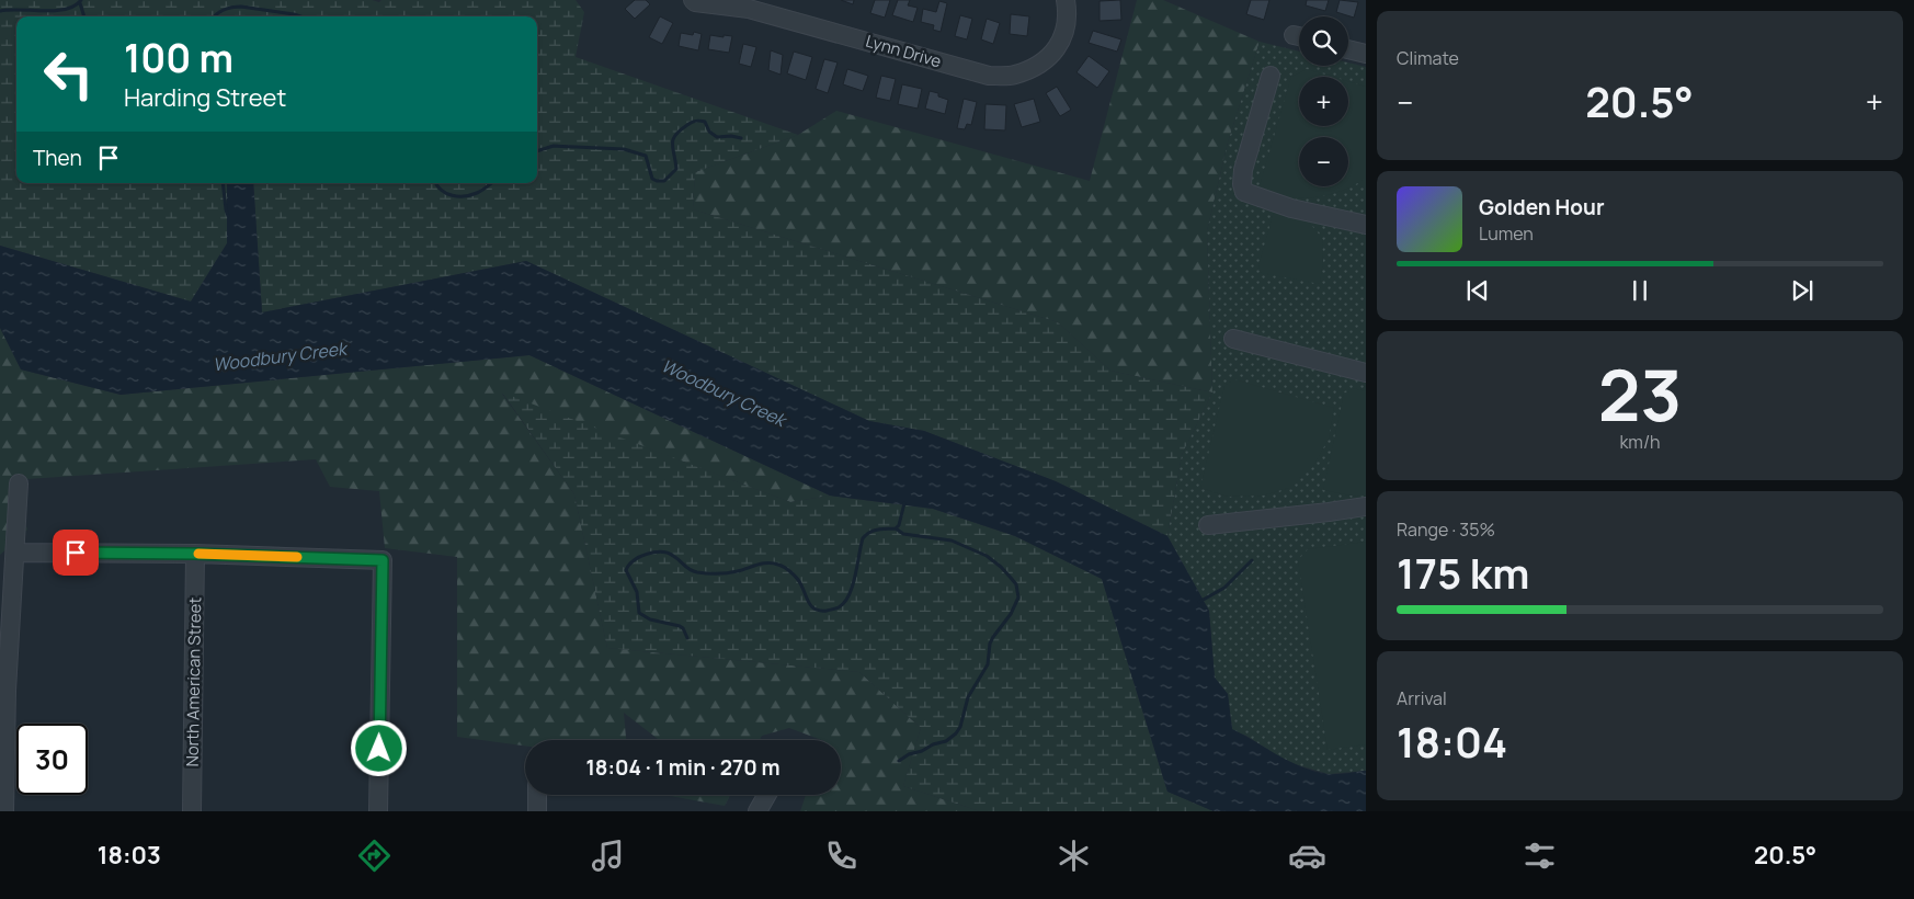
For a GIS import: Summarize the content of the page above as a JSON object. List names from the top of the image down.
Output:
{
  "streets": {
    "street": ["Lynn Drive", "North American Street"]
  },
  "water": ["Woodbury Creek"],
  "page": {
    "tile": [
      "Climate",
      ["23", "km/h"],
      ["Range · 35%", "175 km"],
      ["Arrival", "18:04"]
    ],
    "map_buttons": ["+", "−"],
    "turn": ["100 m", "Harding Street"],
    "heat": ["−", "20.5°", "+"],
    "then": "Then",
    "song": ["Golden Hour", "Lumen"],
    "limit": "30",
    "trip": "18:04 · 1 min · 270 m",
    "tabs": ["18:03", "20.5°"]
  }
}
